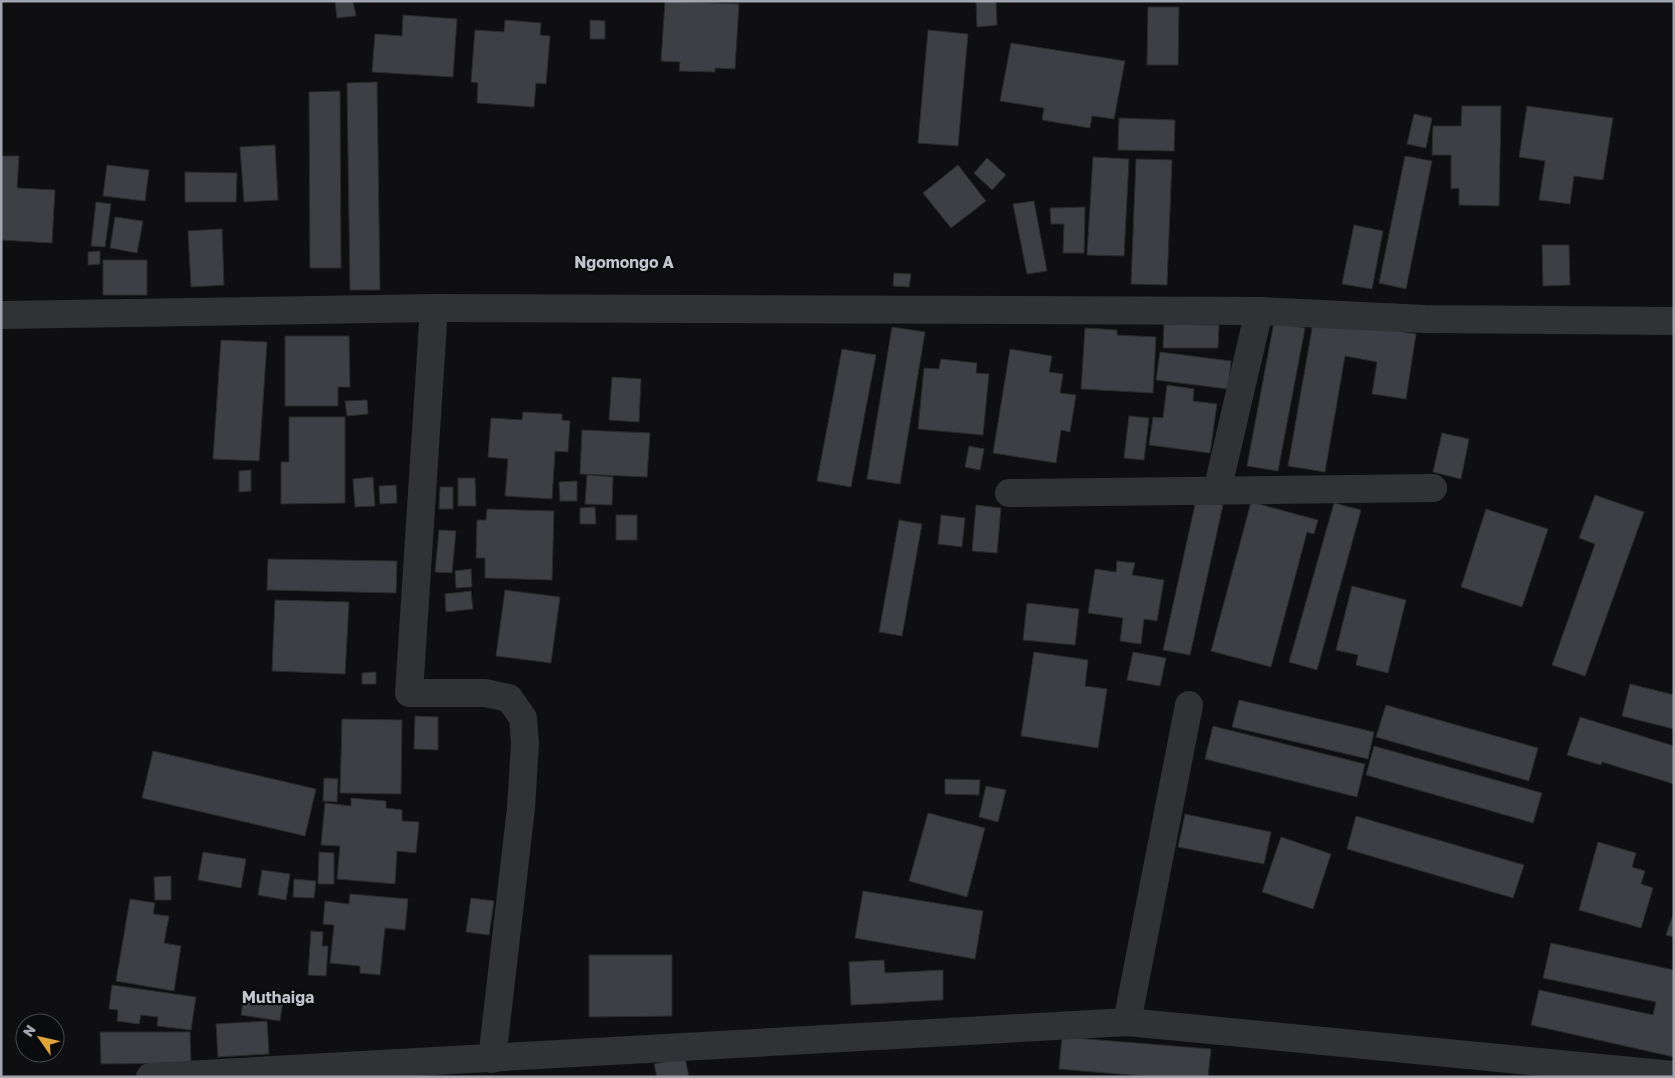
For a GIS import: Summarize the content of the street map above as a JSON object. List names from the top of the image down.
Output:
{
  "districts": ["Ngomongo A", "Muthaiga"],
  "north": "top left"
}
